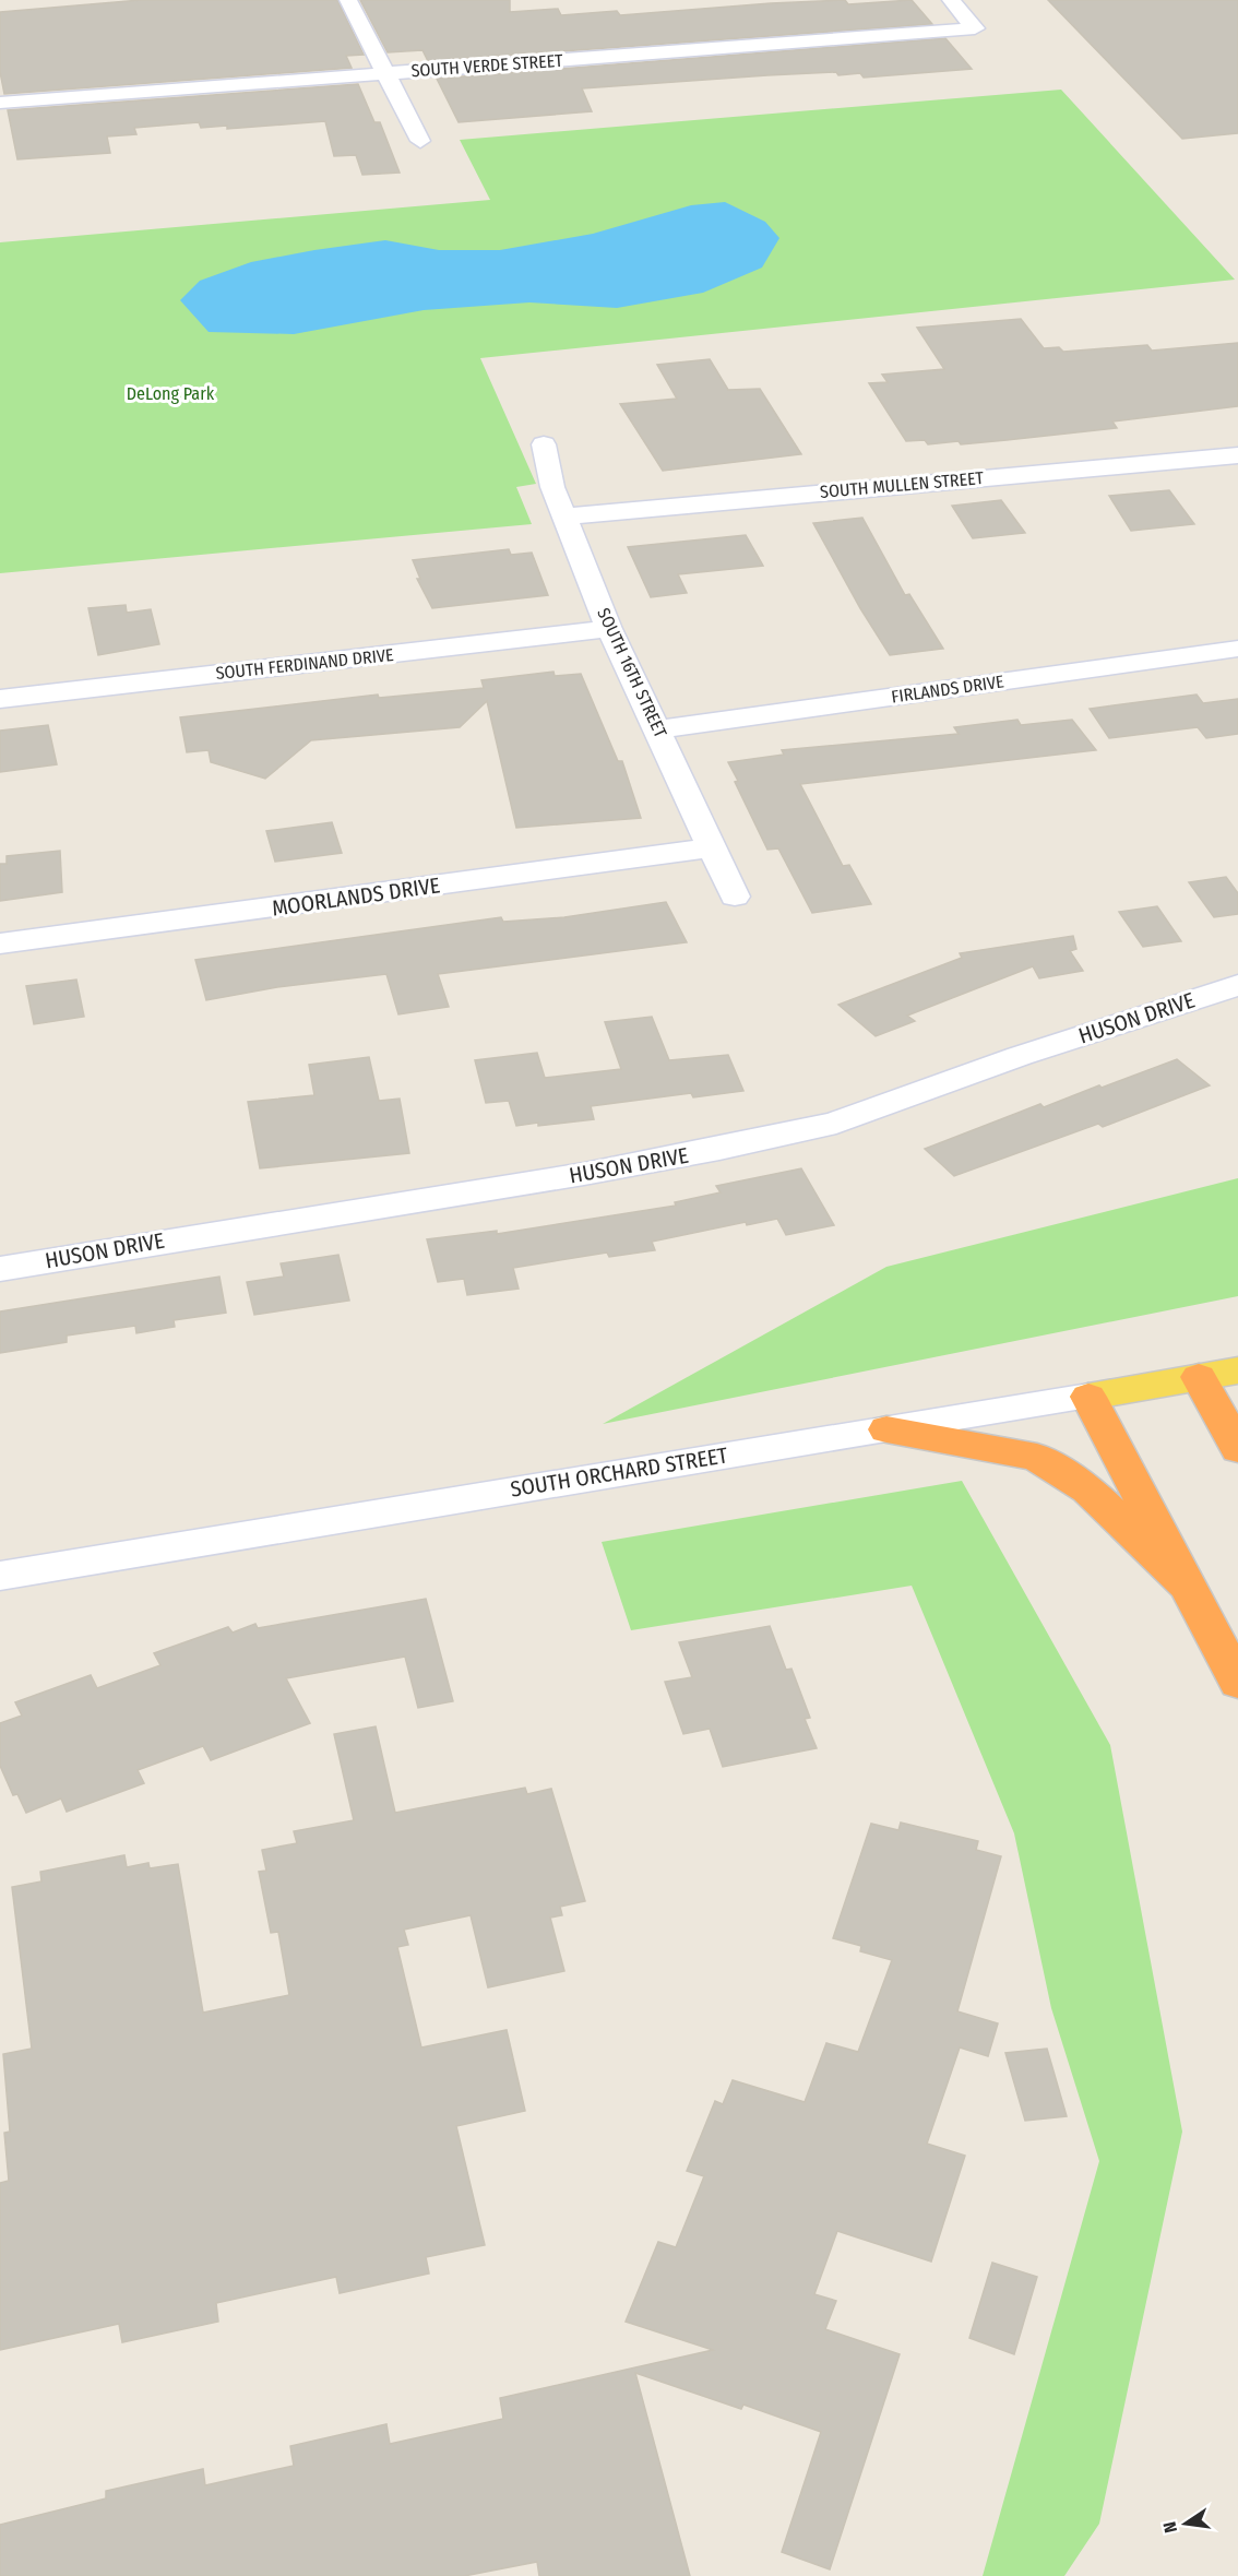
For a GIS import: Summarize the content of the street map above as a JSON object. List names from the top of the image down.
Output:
{
  "streets": {
    "main road": ["SOUTH ORCHARD STREET"],
    "street": [
      "SOUTH VERDE STREET",
      "SOUTH MULLEN STREET",
      "SOUTH FERDINAND DRIVE",
      "SOUTH 16TH STREET",
      "FIRLANDS DRIVE",
      "MOORLANDS DRIVE",
      "HUSON DRIVE"
    ]
  },
  "crossings": [
    ["SOUTH MULLEN STREET", "SOUTH 16TH STREET"],
    ["SOUTH FERDINAND DRIVE", "SOUTH 16TH STREET"],
    ["SOUTH 16TH STREET", "FIRLANDS DRIVE"],
    ["SOUTH 16TH STREET", "MOORLANDS DRIVE"]
  ],
  "parks": ["DeLong Park"],
  "north": "left"
}
